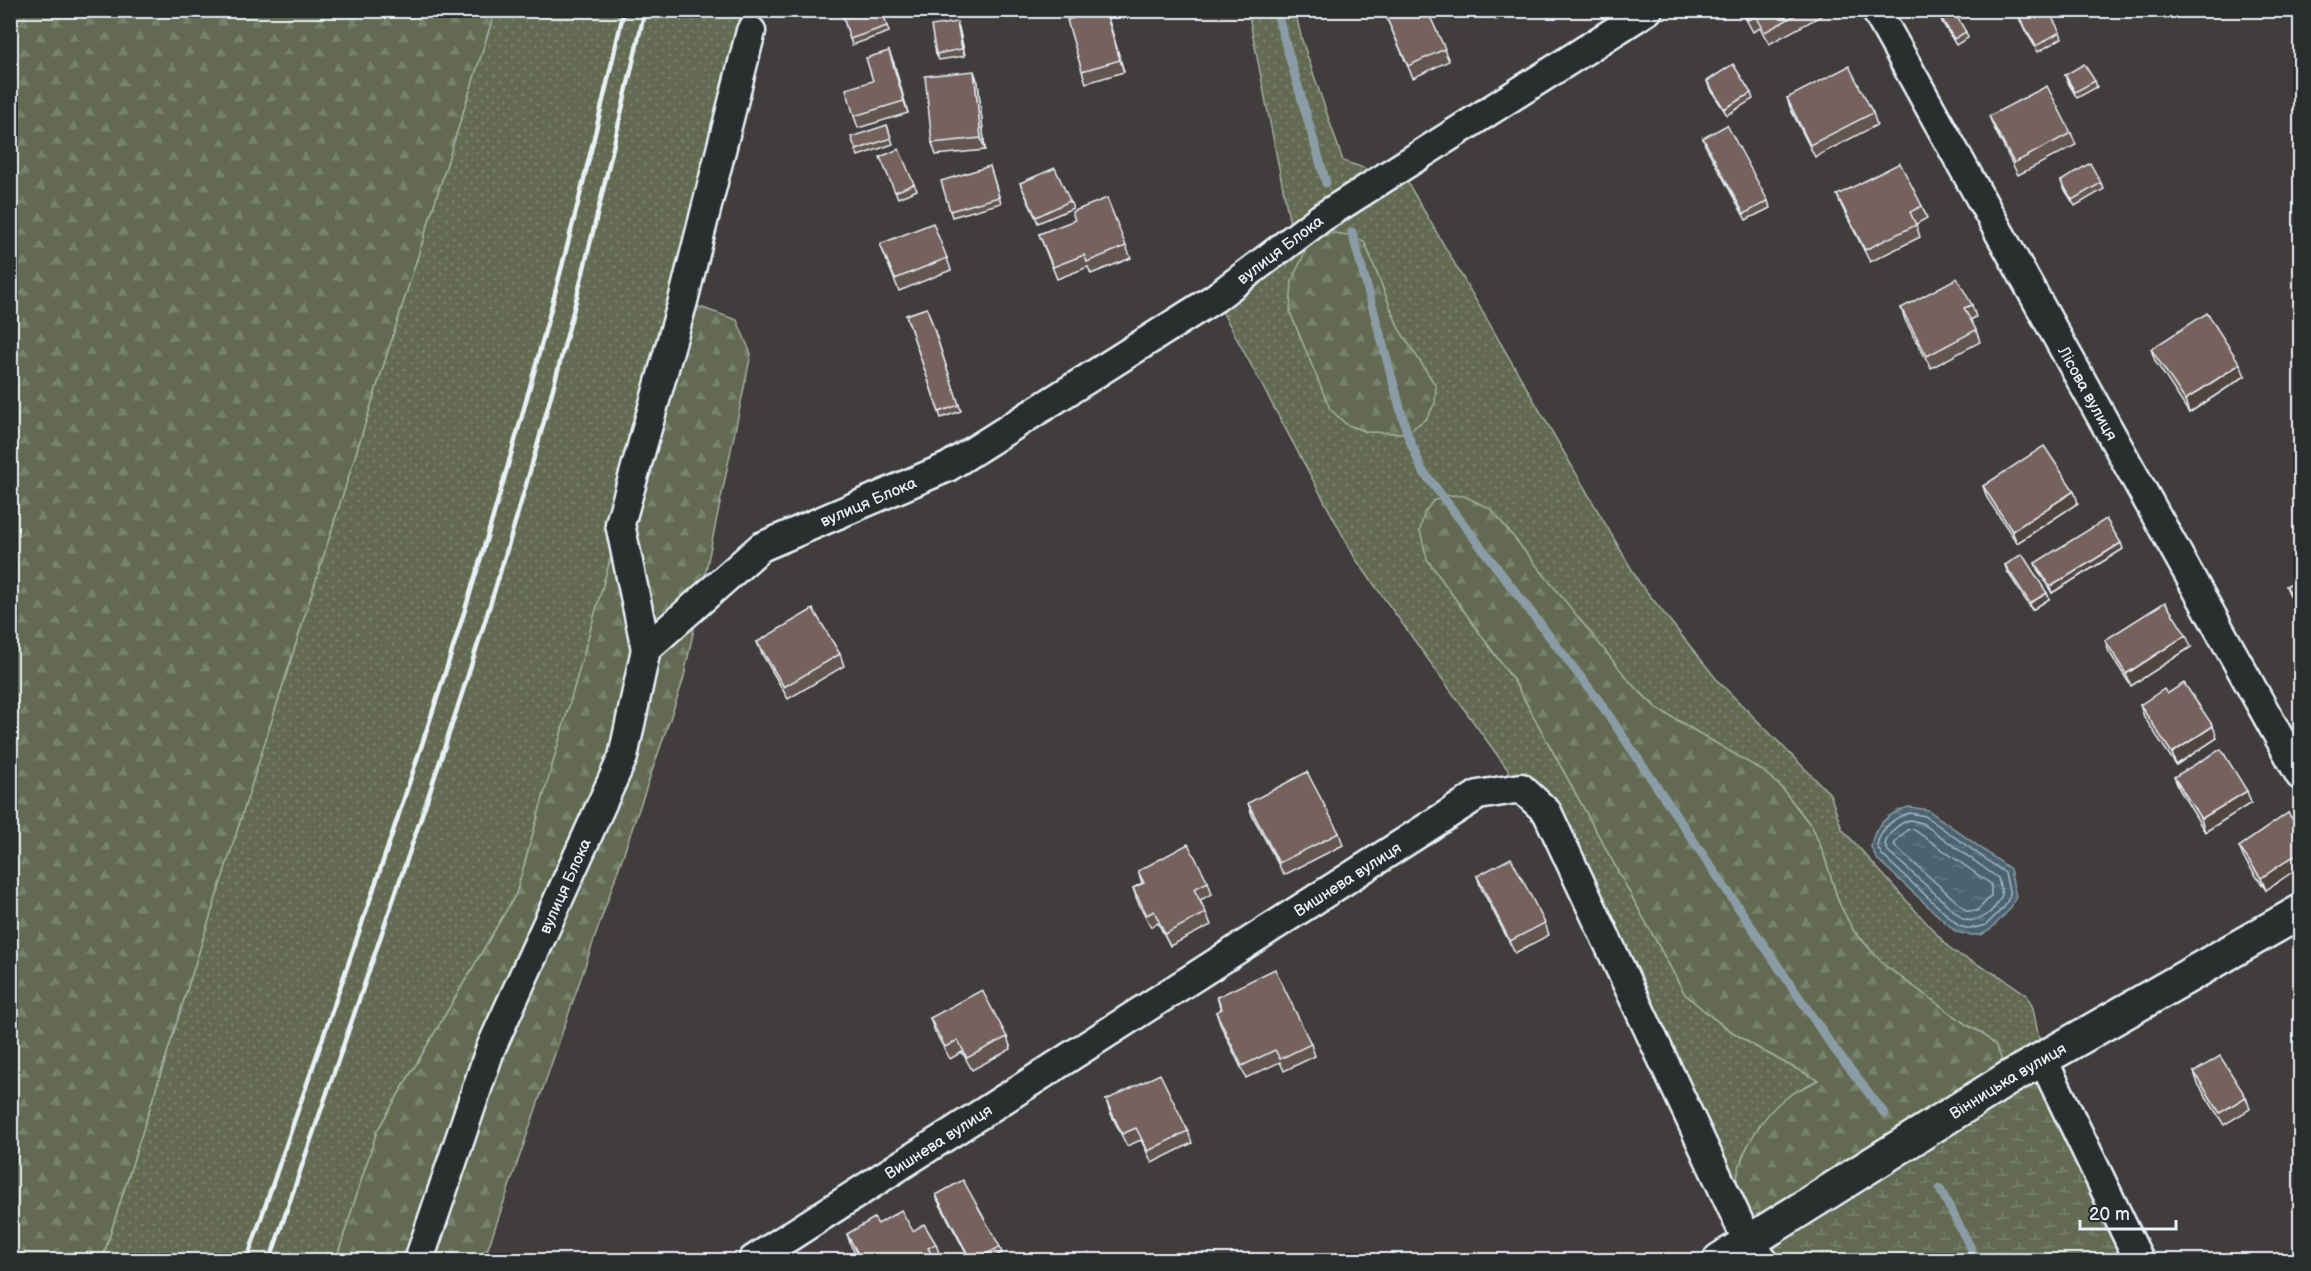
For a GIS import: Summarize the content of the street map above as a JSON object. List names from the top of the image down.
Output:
{
  "streets": {
    "street": [
      "вулиця Блока",
      "Лісова вулиця",
      "Вишнева вулиця",
      "Вінницька вулиця"
    ]
  },
  "crossings": [
    ["Вишнева вулиця", "Вінницька вулиця"]
  ],
  "scale_bar": "20 m"
}
